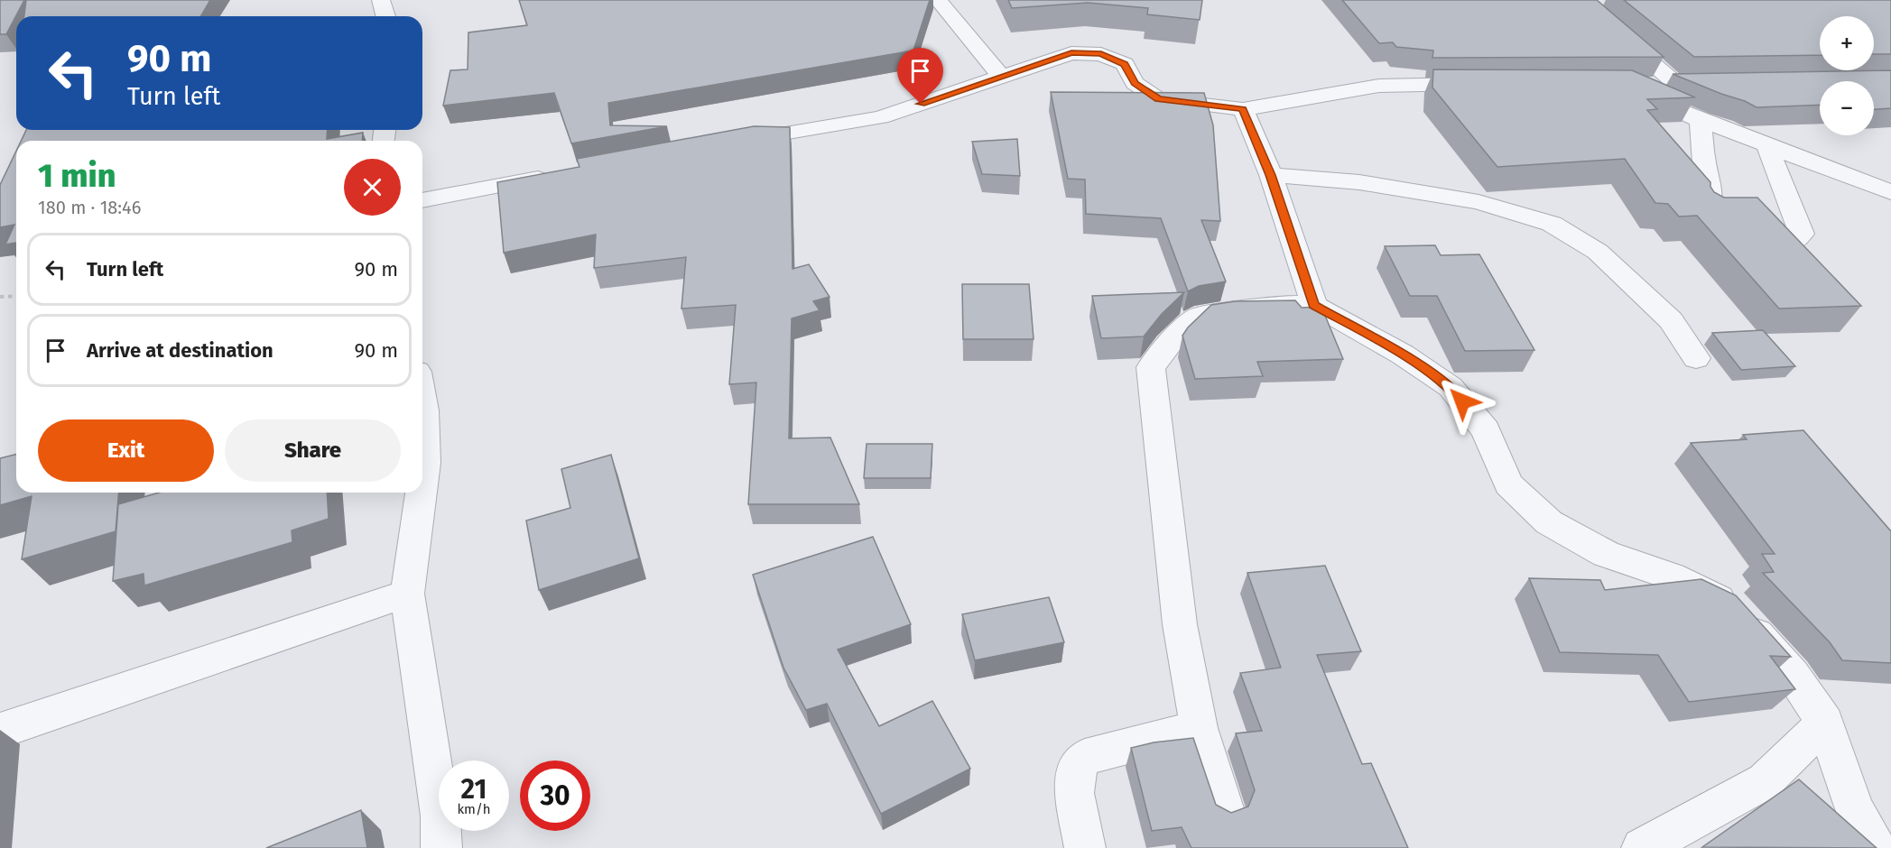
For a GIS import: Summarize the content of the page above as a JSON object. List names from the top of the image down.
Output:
{
  "page": {
    "map_buttons": ["+", "−"],
    "turn": ["90 m", "Turn left"],
    "heading": ["1 min", "180 m · 18:46"],
    "list": [
      {
        "name": "Turn left",
        "value": "90 m"
      },
      {
        "name": "Arrive at destination",
        "value": "90 m"
      }
    ],
    "buttons": ["Exit", "Share"],
    "speed": "21 km/h",
    "limit": "30"
  }
}
